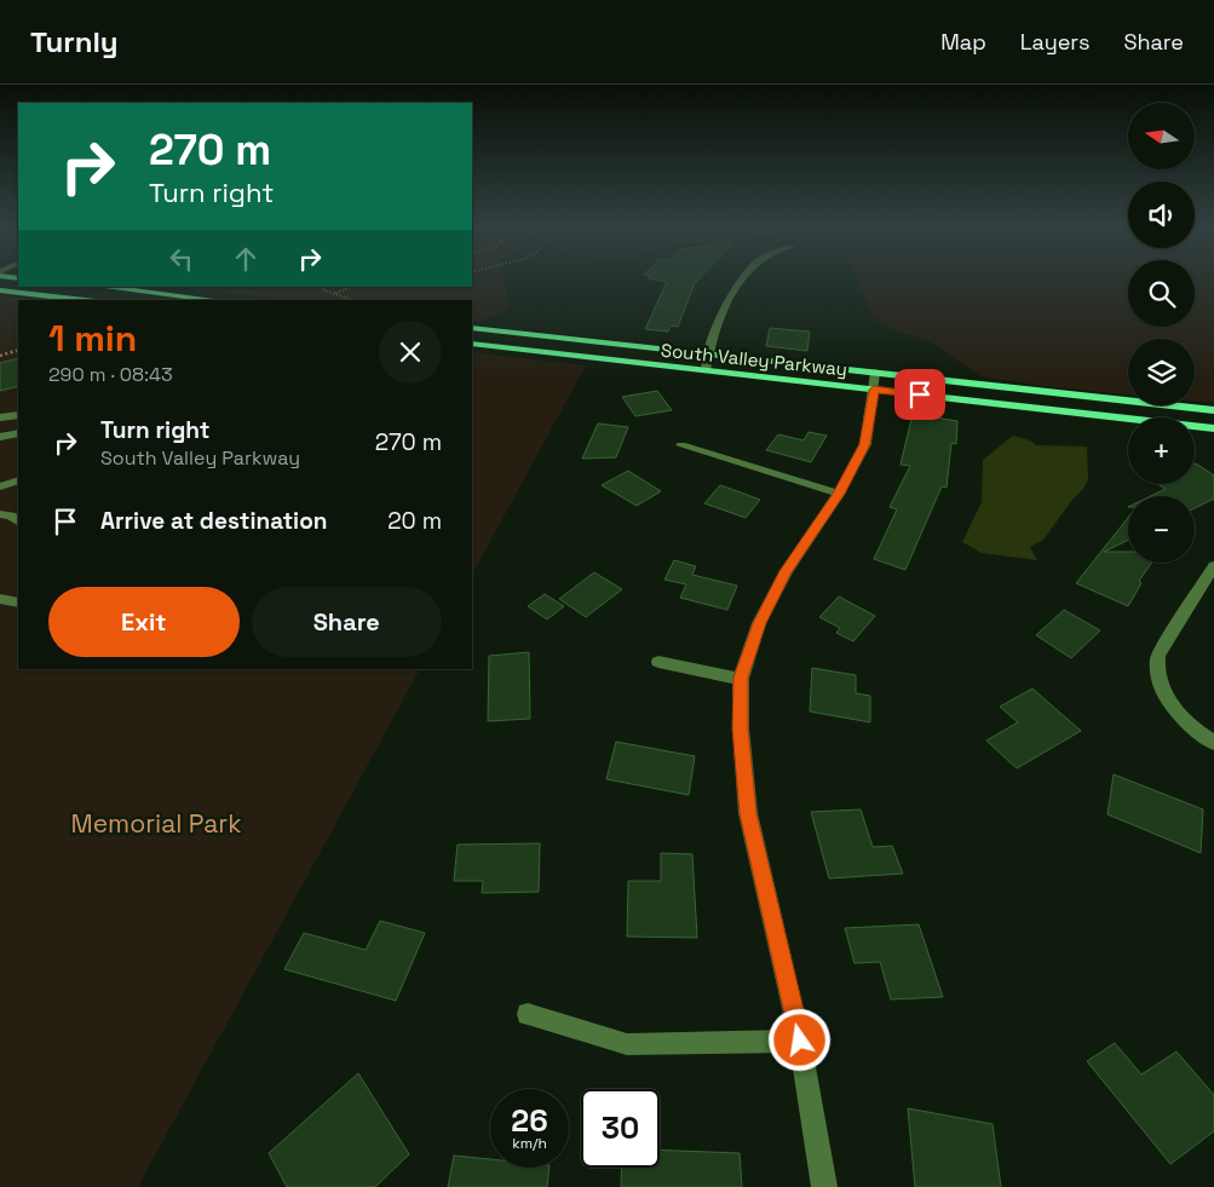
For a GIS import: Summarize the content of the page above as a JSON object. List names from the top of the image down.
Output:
{
  "streets": {
    "main road": ["South Valley Parkway"]
  },
  "parks": ["Memorial Park"],
  "north": "left",
  "page": {
    "header": "Turnly",
    "nav": ["Map", "Layers", "Share"],
    "map_buttons": ["+", "−"],
    "turn": ["270 m", "Turn right"],
    "heading": ["1 min", "290 m · 08:43"],
    "list": [
      {
        "name": "Turn right",
        "note": "South Valley Parkway",
        "value": "270 m"
      },
      {
        "name": "Arrive at destination",
        "value": "20 m"
      }
    ],
    "buttons": ["Exit", "Share"],
    "speed": "26 km/h",
    "limit": "30"
  }
}
